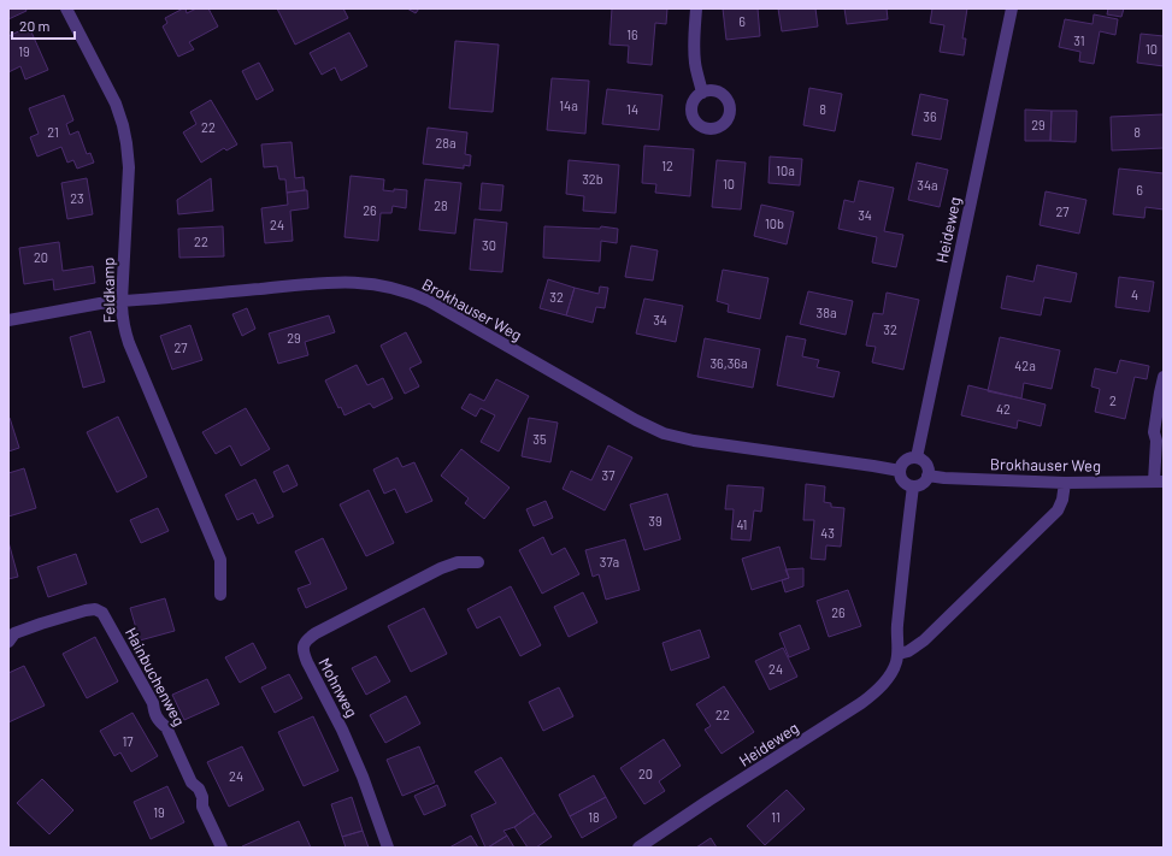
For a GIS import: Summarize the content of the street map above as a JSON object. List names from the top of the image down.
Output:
{
  "streets": {
    "street": [
      "Heideweg",
      "Feldkamp",
      "Brokhauser Weg",
      "Hainbuchenweg",
      "Mohnweg"
    ]
  },
  "crossings": [
    ["Heideweg", "Brokhauser Weg"],
    ["Feldkamp", "Brokhauser Weg"]
  ],
  "house_numbers": [
    "6",
    "16",
    "31",
    "10",
    "19",
    "14a",
    "14",
    "8",
    "36",
    "29",
    "22",
    "21",
    "8",
    "28a",
    "12",
    "10a",
    "32b",
    "10",
    "34a",
    "6",
    "23",
    "28",
    "26",
    "27",
    "34",
    "10b",
    "24",
    "22",
    "30",
    "20",
    "4",
    "32",
    "38a",
    "34",
    "32",
    "29",
    "27",
    "36,36a",
    "42a",
    "2",
    "42",
    "35",
    "37",
    "39",
    "41",
    "43",
    "37a",
    "26",
    "24",
    "22",
    "17",
    "20",
    "24",
    "19",
    "18",
    "11"
  ],
  "scale_bar": "20 m"
}
